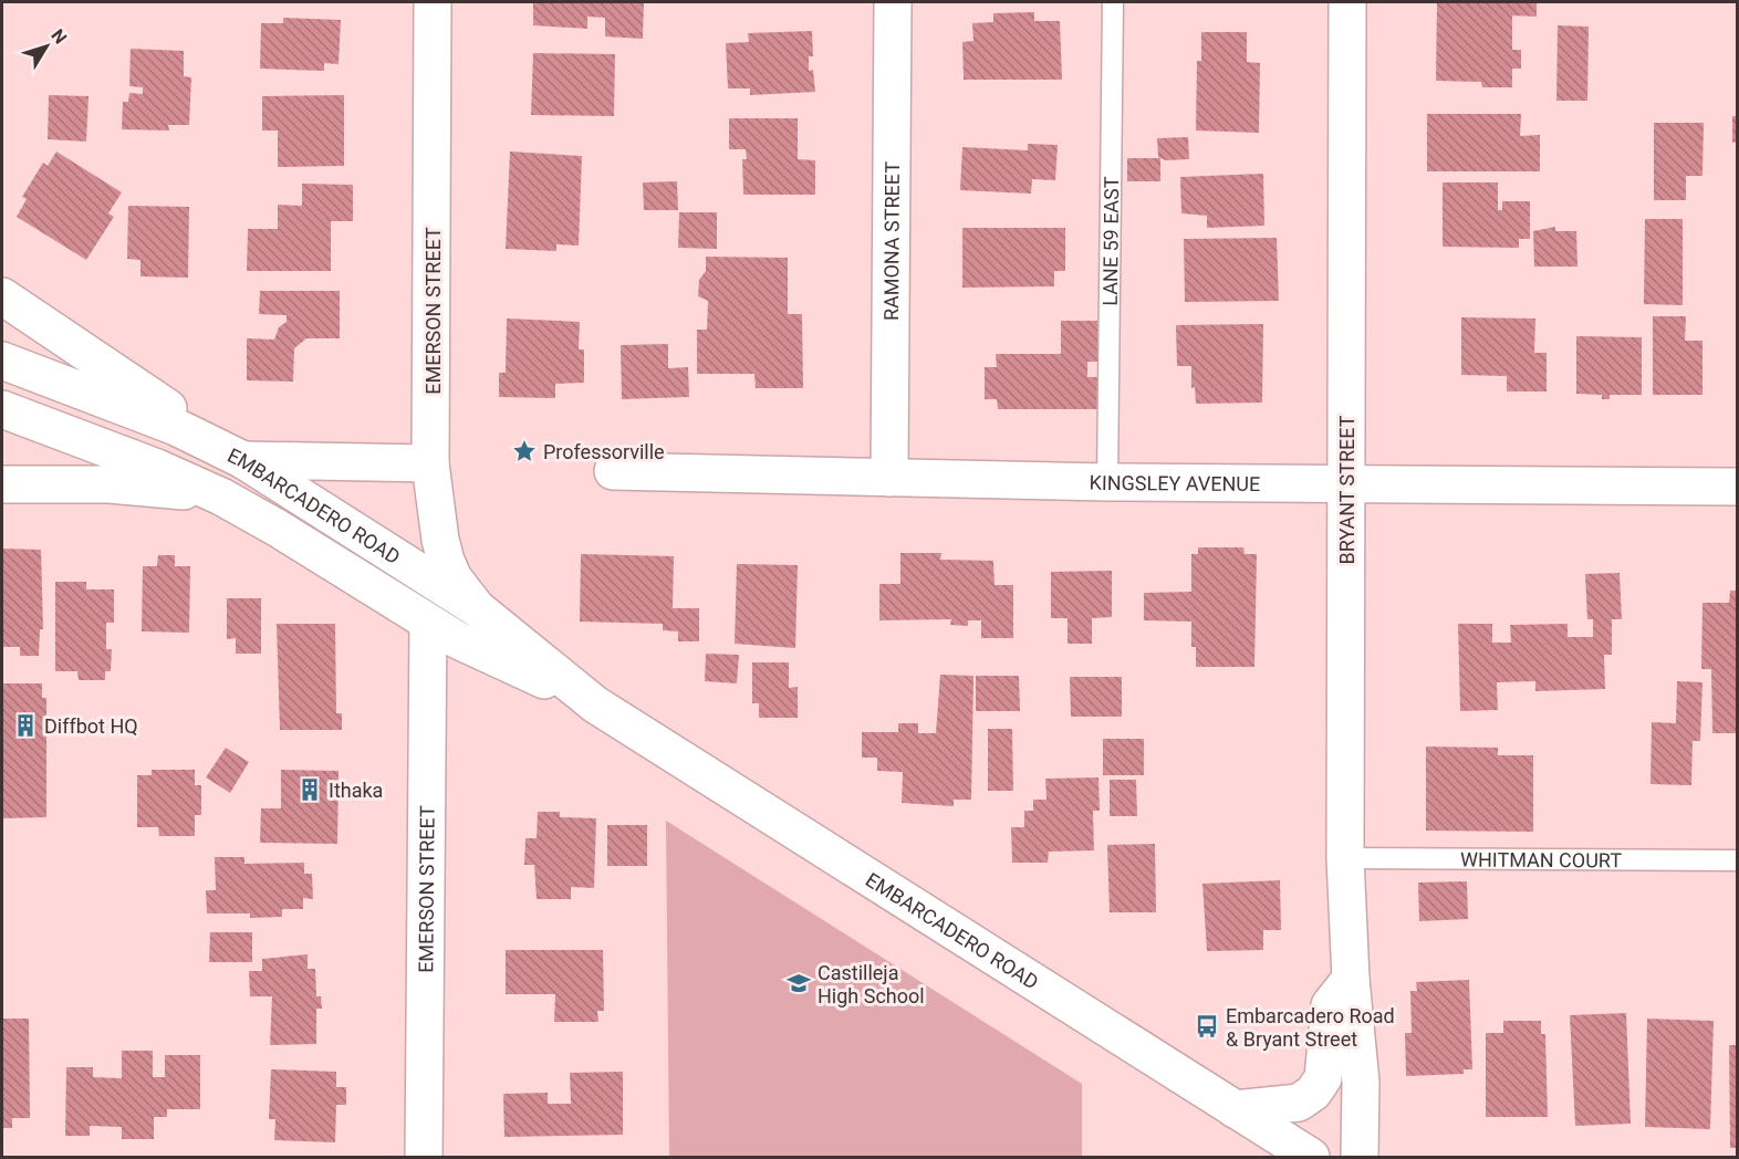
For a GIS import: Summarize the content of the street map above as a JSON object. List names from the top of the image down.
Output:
{
  "streets": {
    "street": [
      "RAMONA STREET",
      "EMERSON STREET",
      "KINGSLEY AVENUE",
      "BRYANT STREET",
      "EMBARCADERO ROAD"
    ],
    "lane": ["LANE 59 EAST", "WHITMAN COURT"]
  },
  "crossings": [
    ["RAMONA STREET", "KINGSLEY AVENUE"],
    ["LANE 59 EAST", "KINGSLEY AVENUE"],
    ["EMERSON STREET", "EMBARCADERO ROAD"],
    ["KINGSLEY AVENUE", "BRYANT STREET"],
    ["BRYANT STREET", "WHITMAN COURT"]
  ],
  "places": {
    "place": ["Professorville"],
    "building": ["Diffbot HQ", "Ithaka"],
    "school or university": ["Castilleja High School"],
    "bus stop": ["Embarcadero Road & Bryant Street"]
  },
  "north": "top right"
}
